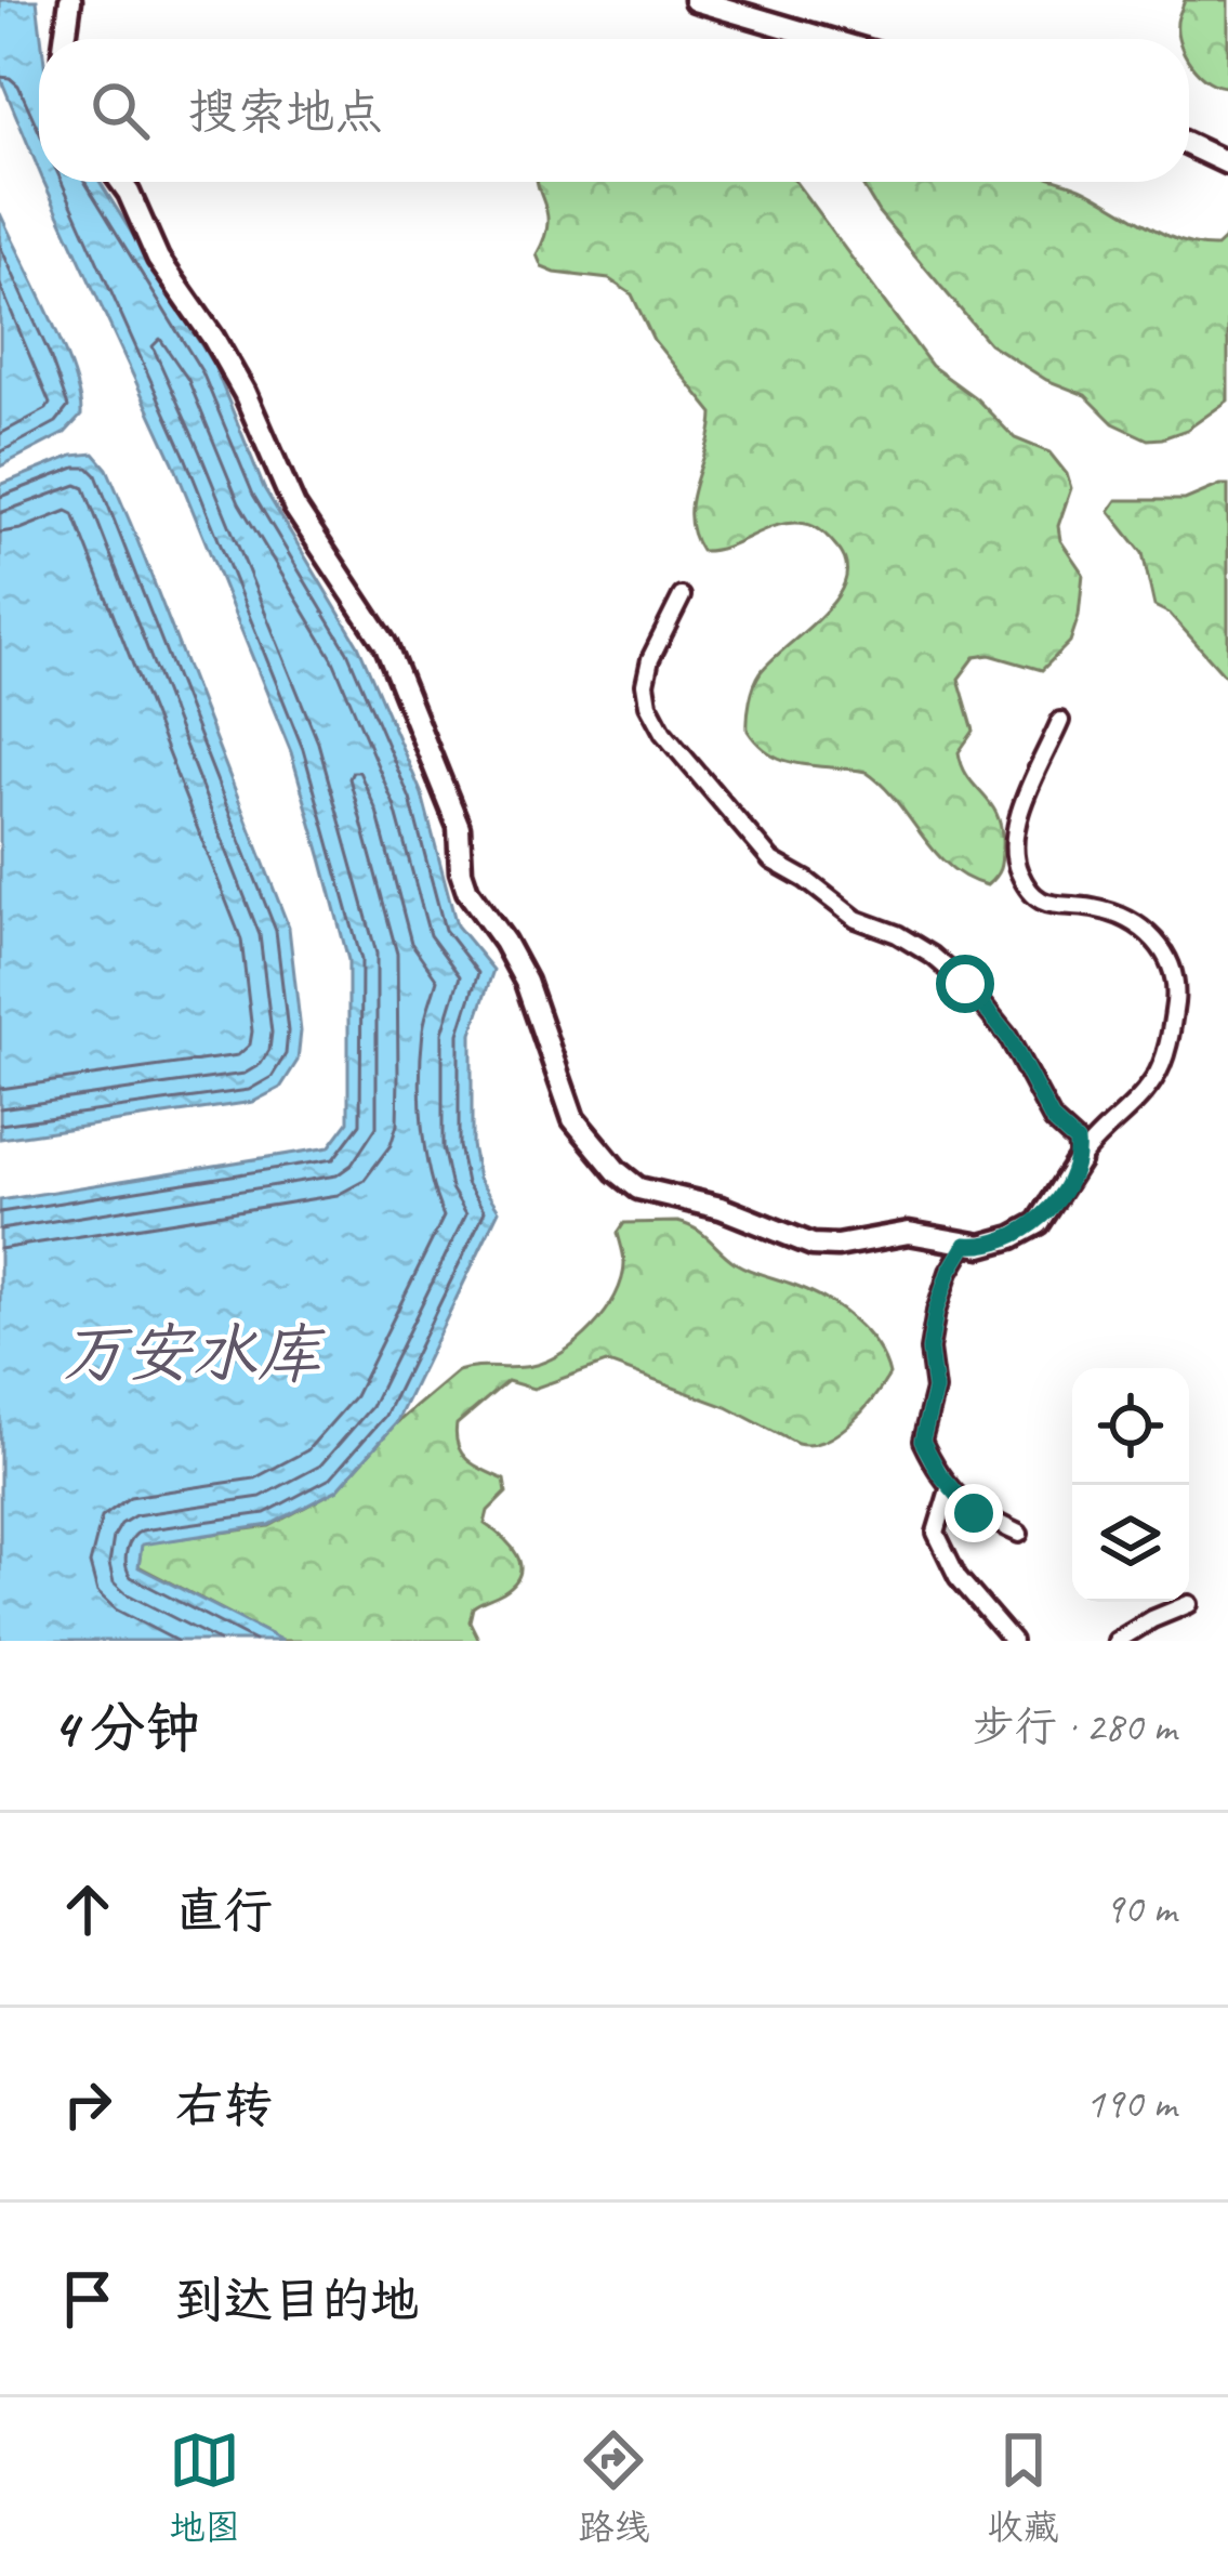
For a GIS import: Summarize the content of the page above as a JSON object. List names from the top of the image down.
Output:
{
  "water": ["万安水库"],
  "page": {
    "search": "搜索地点",
    "heading": ["4 分钟", "步行 · 280 m"],
    "list": [
      ["直行", "90 m"],
      ["右转", "190 m"],
      "到达目的地"
    ],
    "nav": ["地图", "路线", "收藏"]
  }
}
